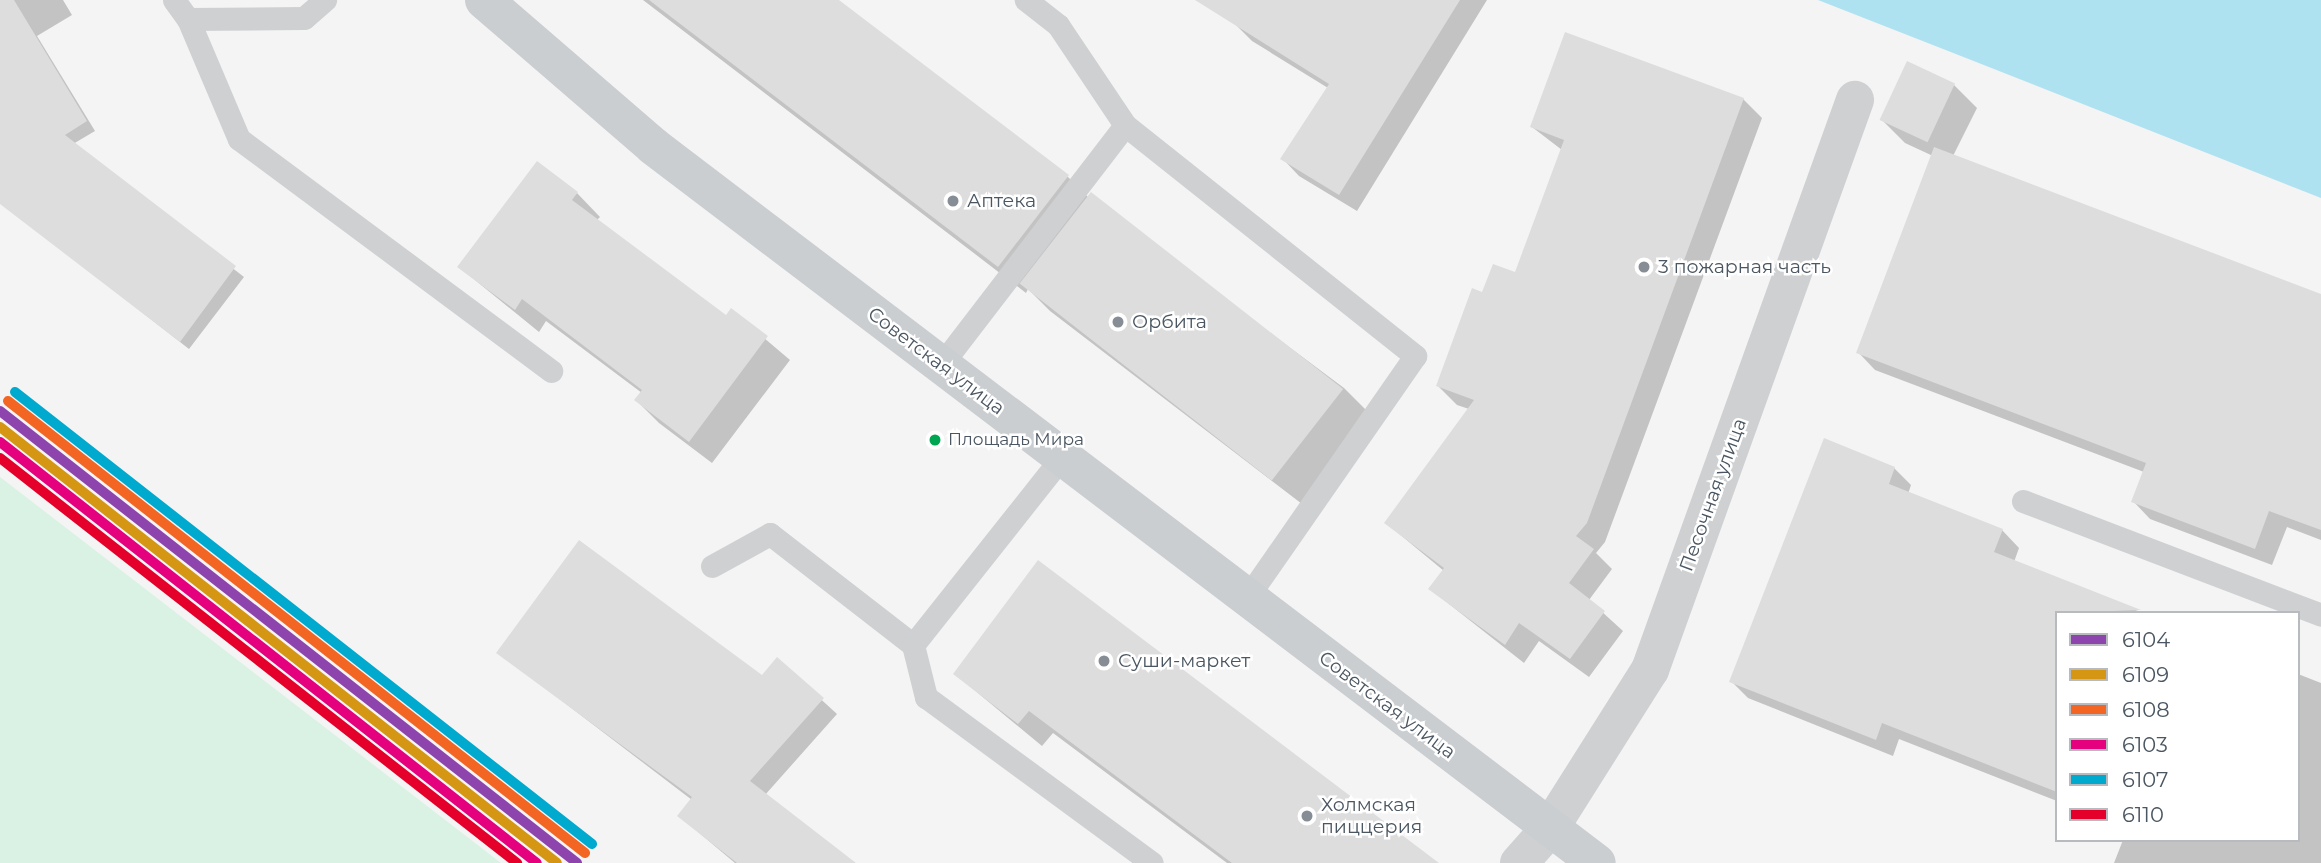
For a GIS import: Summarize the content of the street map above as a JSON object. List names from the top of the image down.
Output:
{
  "streets": {
    "main road": ["Советская улица"],
    "street": ["Песочная улица"]
  },
  "crossings": [
    ["Советская улица", "Песочная улица"]
  ],
  "places": [
    "Аптека",
    "3 пожарная часть",
    "Орбита",
    "Площадь Мира",
    "Суши-маркет",
    "Холмская пиццерия"
  ],
  "lines": [
    "transit line 6107",
    "transit line 6108",
    "transit line 6104",
    "transit line 6109",
    "transit line 6103",
    "transit line 6110"
  ],
  "legend": [
    "6104",
    "6109",
    "6108",
    "6103",
    "6107",
    "6110"
  ]
}
